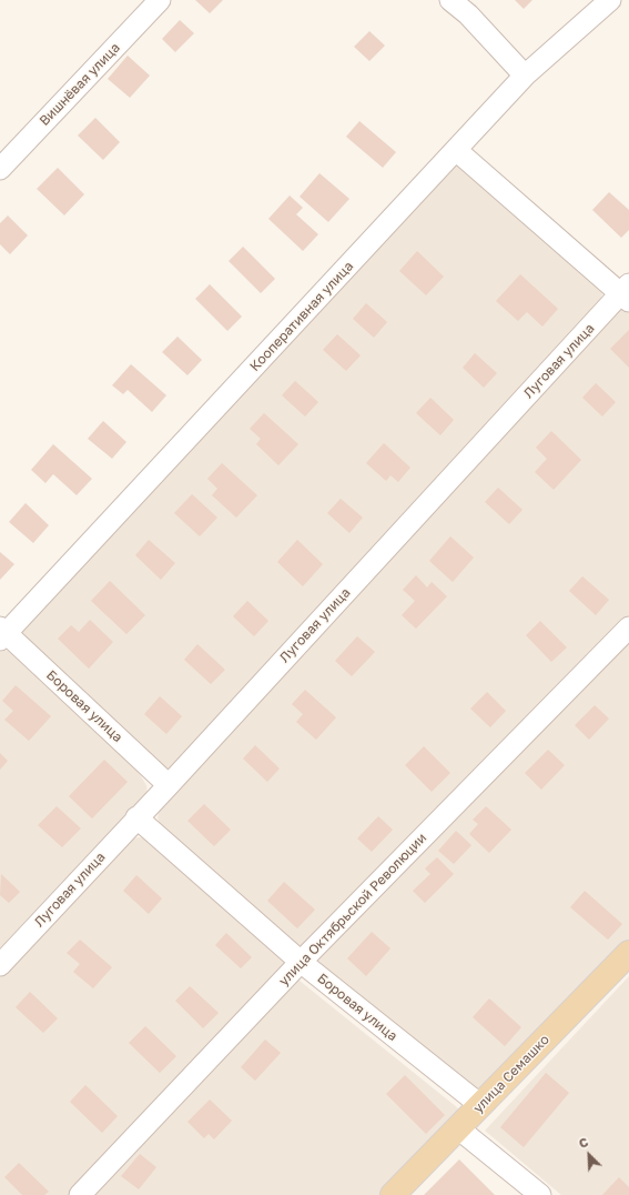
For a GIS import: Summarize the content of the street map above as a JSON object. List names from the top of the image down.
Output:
{
  "streets": {
    "main road": ["улица Семашко"],
    "street": [
      "Вишнёвая улица",
      "Кооперативная улица",
      "Луговая улица",
      "Боровая улица",
      "улица Октябрьской Революции"
    ]
  },
  "crossings": [
    ["Кооперативная улица", "Боровая улица"],
    ["Луговая улица", "Боровая улица"],
    ["Боровая улица", "улица Октябрьской Революции"],
    ["Боровая улица", "улица Семашко"]
  ],
  "north": "top left"
}
